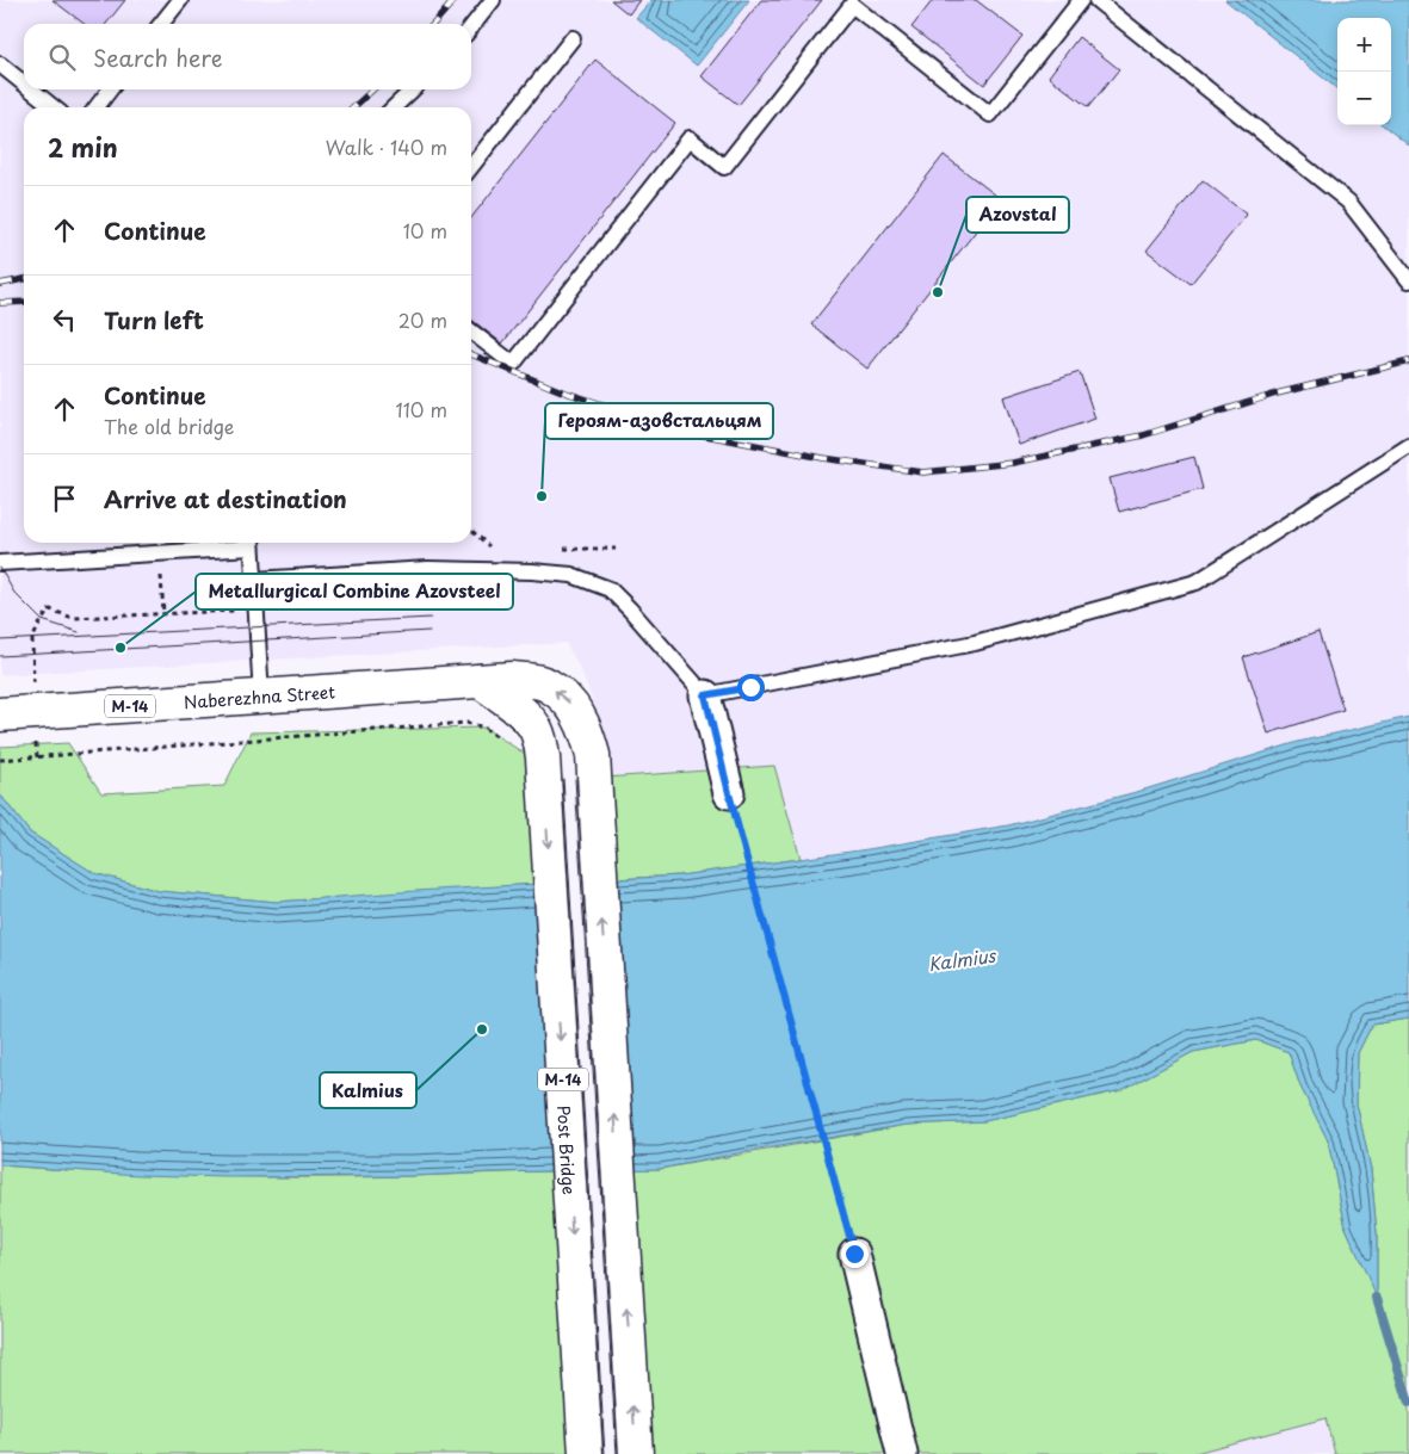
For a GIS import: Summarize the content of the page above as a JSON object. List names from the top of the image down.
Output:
{
  "streets": {
    "highway": ["Naberezhna Street", "М-14", "Post Bridge"]
  },
  "crossings": [
    ["Naberezhna Street", "М-14"],
    ["Naberezhna Street", "Post Bridge"],
    ["М-14", "Post Bridge"]
  ],
  "water": ["Kalmius"],
  "places": [
    "Azovstal",
    "Героям-азовстальцям",
    "Metallurgical Combine Azovsteel",
    "Kalmius"
  ],
  "page": {
    "map_buttons": ["+", "−"],
    "search": "Search here",
    "heading": ["2 min", "Walk · 140 m"],
    "list": [
      ["Continue", "10 m"],
      ["Turn left", "20 m"],
      ["Continue", "The old bridge", "110 m"],
      "Arrive at destination"
    ]
  }
}
